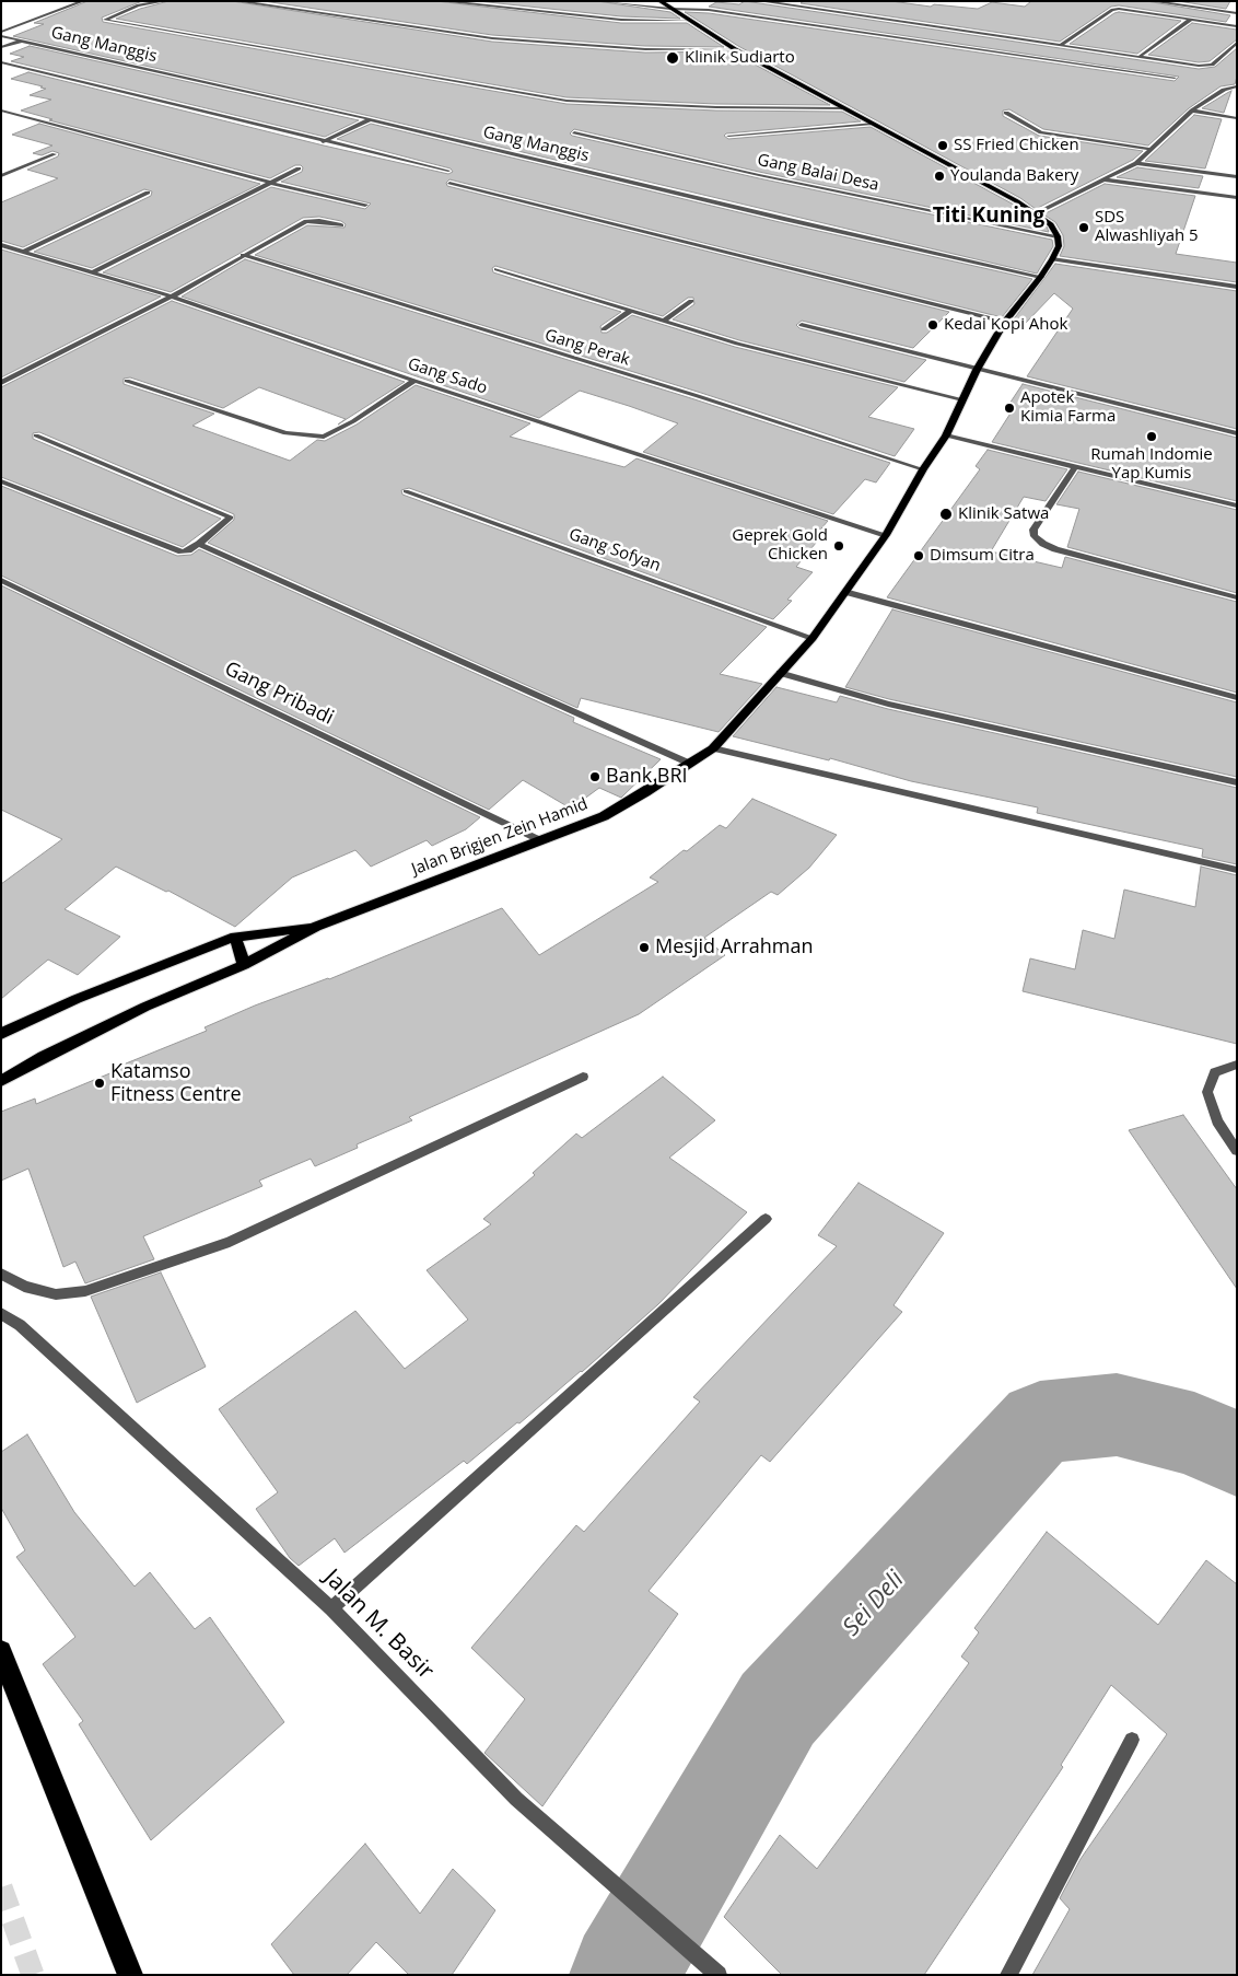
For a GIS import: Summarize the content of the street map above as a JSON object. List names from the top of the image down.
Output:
{
  "streets": {
    "main road": ["Jalan Brigjen Zein Hamid"],
    "street": [
      "Gang Manggis",
      "Gang Balai Desa",
      "Gang Perak",
      "Gang Sado",
      "Gang Sofyan",
      "Gang Pribadi",
      "Jalan M. Basir"
    ]
  },
  "crossings": [
    ["Gang Manggis", "Jalan Brigjen Zein Hamid"],
    ["Gang Balai Desa", "Jalan Brigjen Zein Hamid"],
    ["Gang Perak", "Jalan Brigjen Zein Hamid"],
    ["Gang Sado", "Jalan Brigjen Zein Hamid"],
    ["Gang Sofyan", "Jalan Brigjen Zein Hamid"],
    ["Gang Pribadi", "Jalan Brigjen Zein Hamid"]
  ],
  "districts": ["Titi Kuning"],
  "water": ["Sei Deli"],
  "places": [
    "Klinik Sudiarto",
    "SS Fried Chicken",
    "Youlanda Bakery",
    "SDS Alwashliyah 5",
    "Kedai Kopi Ahok",
    "Apotek Kimia Farma",
    "Rumah Indomie Yap Kumis",
    "Klinik Satwa",
    "Geprek Gold Chicken",
    "Dimsum Citra",
    "Bank BRI",
    "Mesjid Arrahman",
    "Katamso Fitness Centre"
  ]
}
